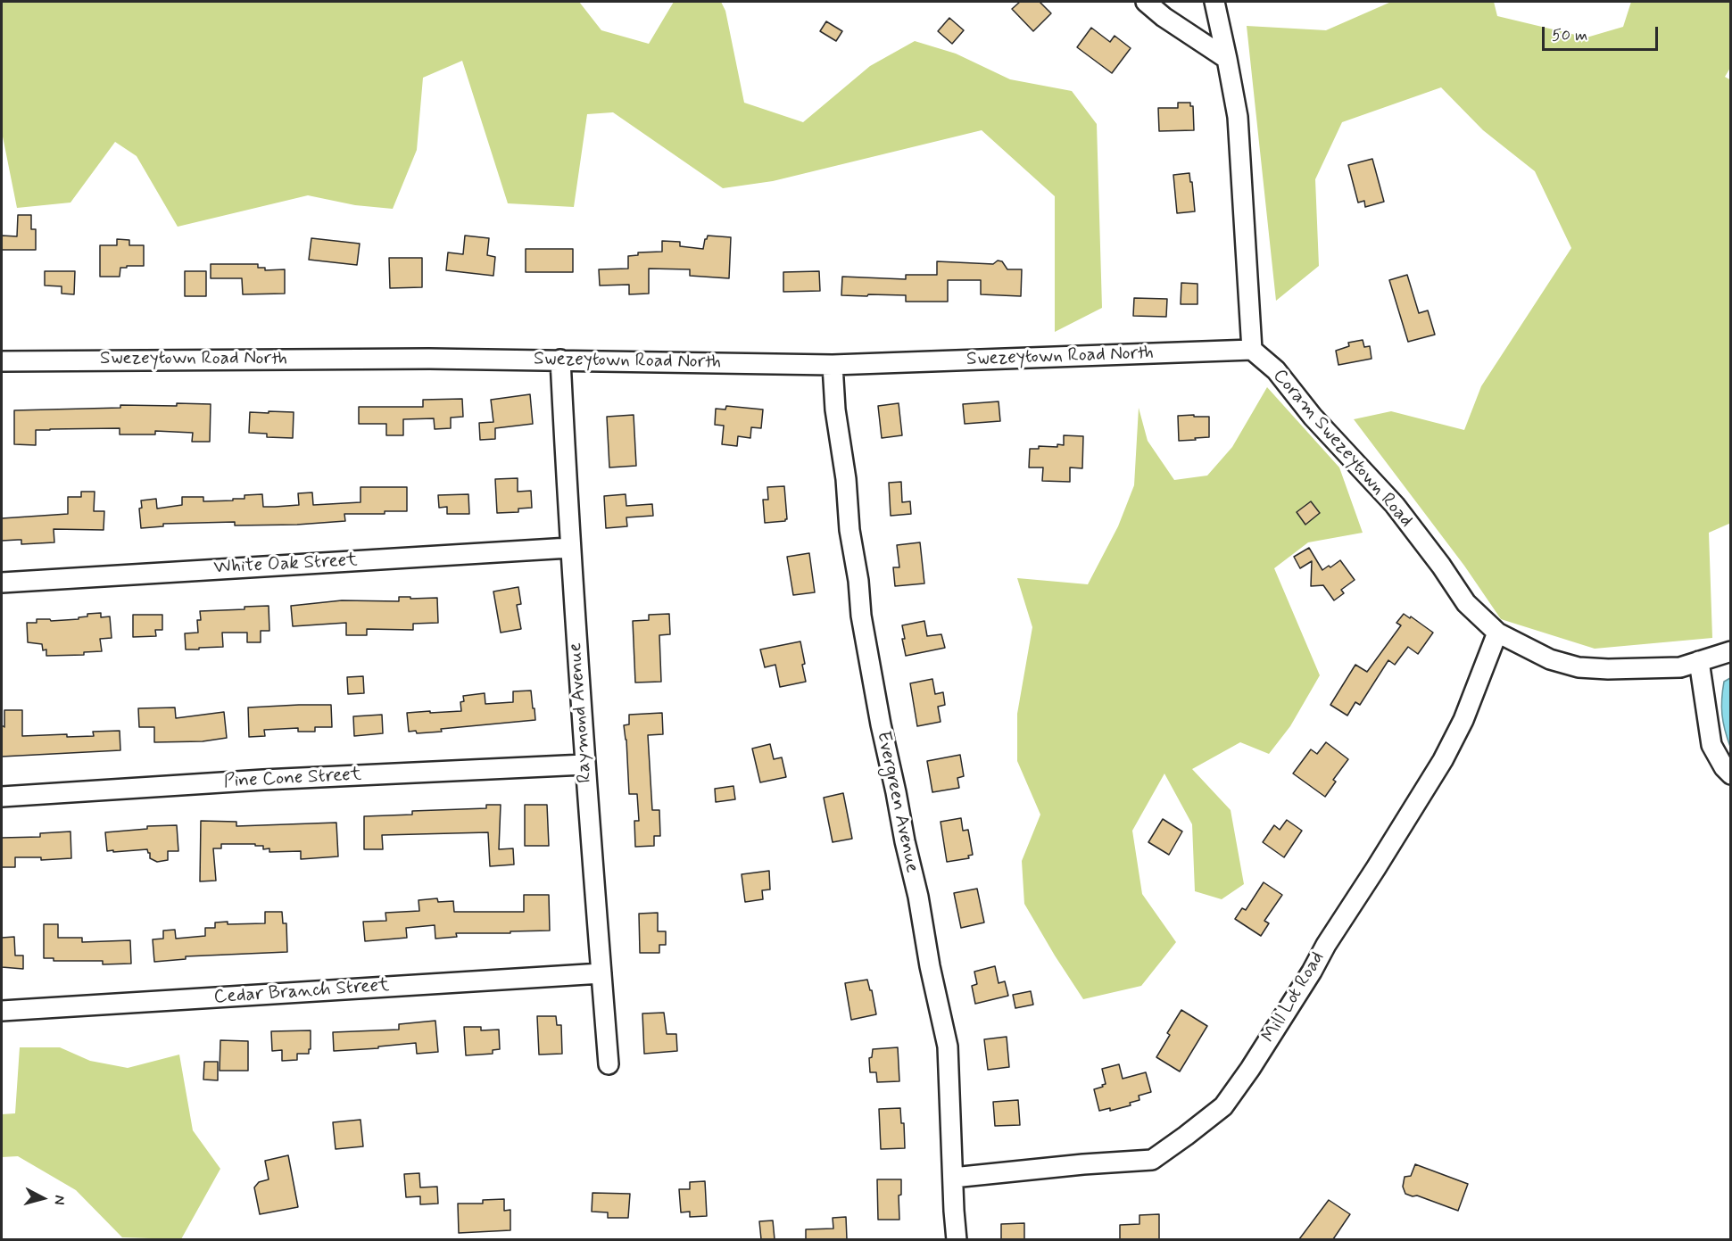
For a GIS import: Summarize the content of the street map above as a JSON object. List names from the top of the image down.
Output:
{
  "streets": {
    "street": [
      "Swezeytown Road North",
      "Coram Swezeytown Road",
      "White Oak Street",
      "Raymond Avenue",
      "Pine Cone Street",
      "Evergreen Avenue",
      "Cedar Branch Street",
      "Mill Lot Road"
    ]
  },
  "crossings": [
    ["Swezeytown Road North", "Coram Swezeytown Road"],
    ["Swezeytown Road North", "Raymond Avenue"],
    ["Swezeytown Road North", "Evergreen Avenue"],
    ["Coram Swezeytown Road", "Mill Lot Road"],
    ["White Oak Street", "Raymond Avenue"],
    ["Raymond Avenue", "Pine Cone Street"],
    ["Raymond Avenue", "Cedar Branch Street"],
    ["Evergreen Avenue", "Mill Lot Road"]
  ],
  "scale_bar": "50 m",
  "north": "right"
}
